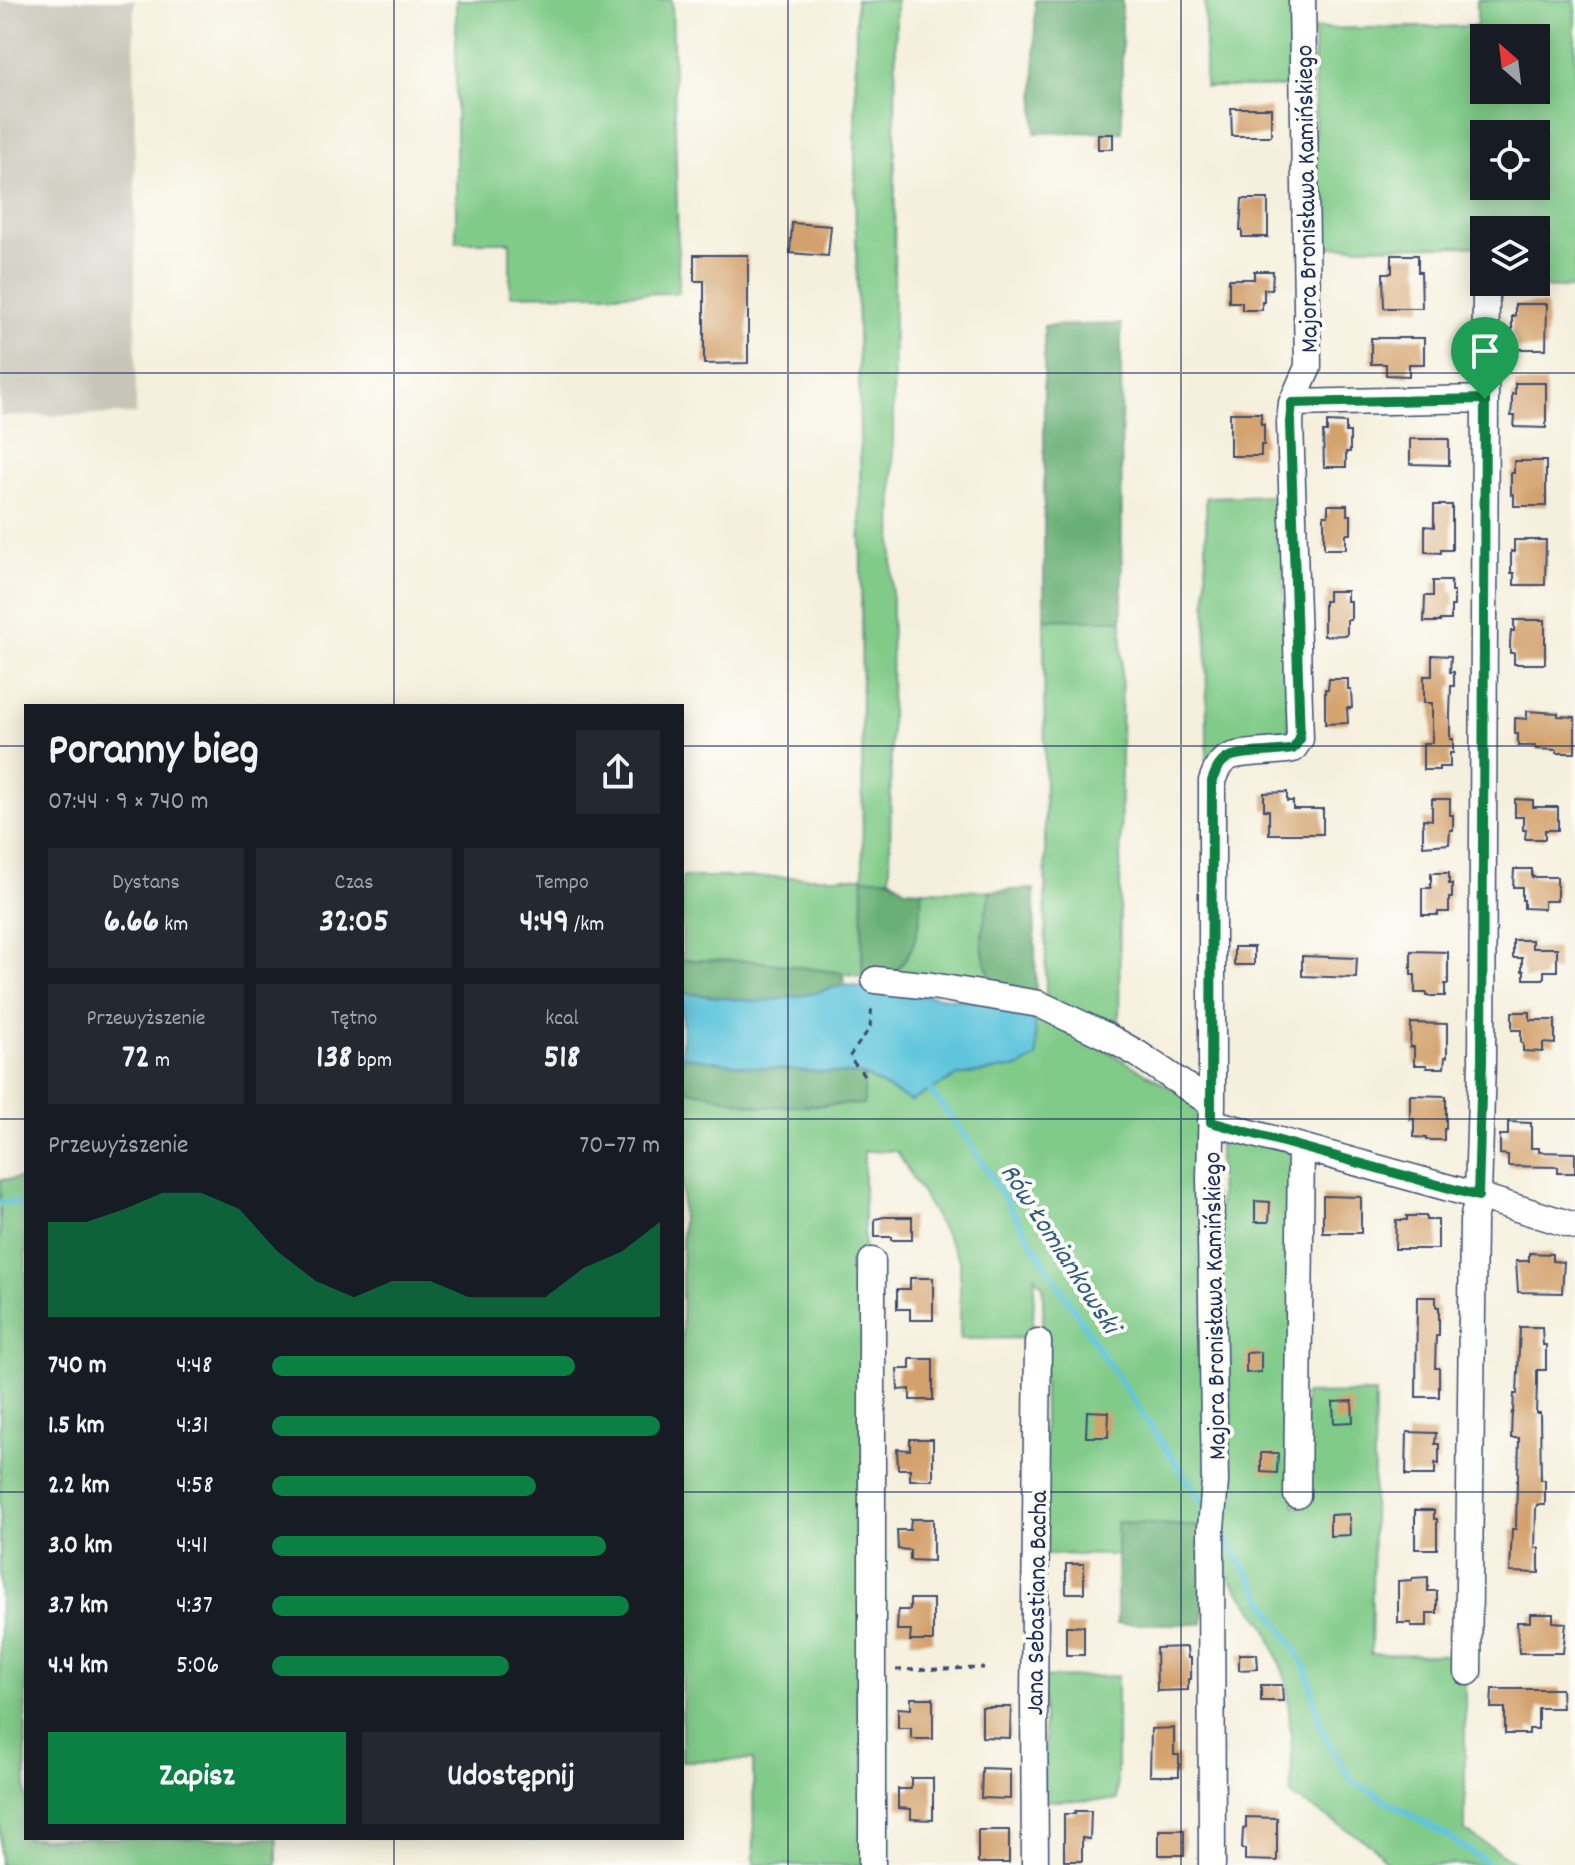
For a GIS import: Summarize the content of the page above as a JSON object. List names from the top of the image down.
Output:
{
  "streets": {
    "street": ["Majora Bronisława Kamińskiego", "Jana Sebastiana Bacha"]
  },
  "water": ["Rów Łomiankowski"],
  "north": "top left",
  "page": {
    "heading": ["Poranny bieg", "07:44 · 9 × 740 m"],
    "stats": [
      ["Dystans", "6.66 km"],
      ["Czas", "32:05"],
      ["Tempo", "4:49 /km"],
      ["Przewyższenie", "72 m"],
      ["Tętno", "138 bpm"],
      ["kcal", "518"]
    ],
    "chart": ["Przewyższenie", "70–77 m"],
    "list": [
      {
        "name": "740 m",
        "note": "4:48"
      },
      {
        "name": "1.5 km",
        "note": "4:31"
      },
      {
        "name": "2.2 km",
        "note": "4:58"
      },
      {
        "name": "3.0 km",
        "note": "4:41"
      },
      {
        "name": "3.7 km",
        "note": "4:37"
      },
      {
        "name": "4.4 km",
        "note": "5:06"
      }
    ],
    "buttons": ["Zapisz", "Udostępnij"]
  }
}
